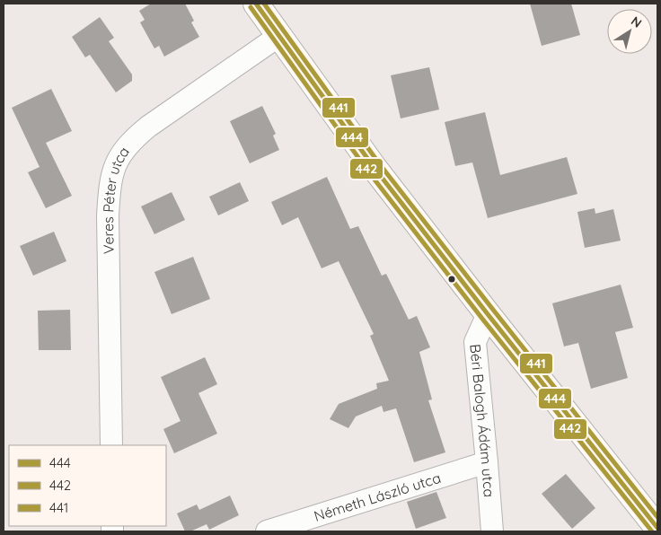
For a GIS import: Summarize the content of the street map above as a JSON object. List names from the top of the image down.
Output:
{
  "streets": {
    "street": ["Veres Péter utca", "Béri Balogh Ádám utca", "Németh László utca"]
  },
  "crossings": [
    ["Béri Balogh Ádám utca", "Németh László utca"]
  ],
  "lines": ["transit line 444", "transit line 441", "transit line 442"],
  "legend": ["444", "442", "441"],
  "north": "top right"
}
